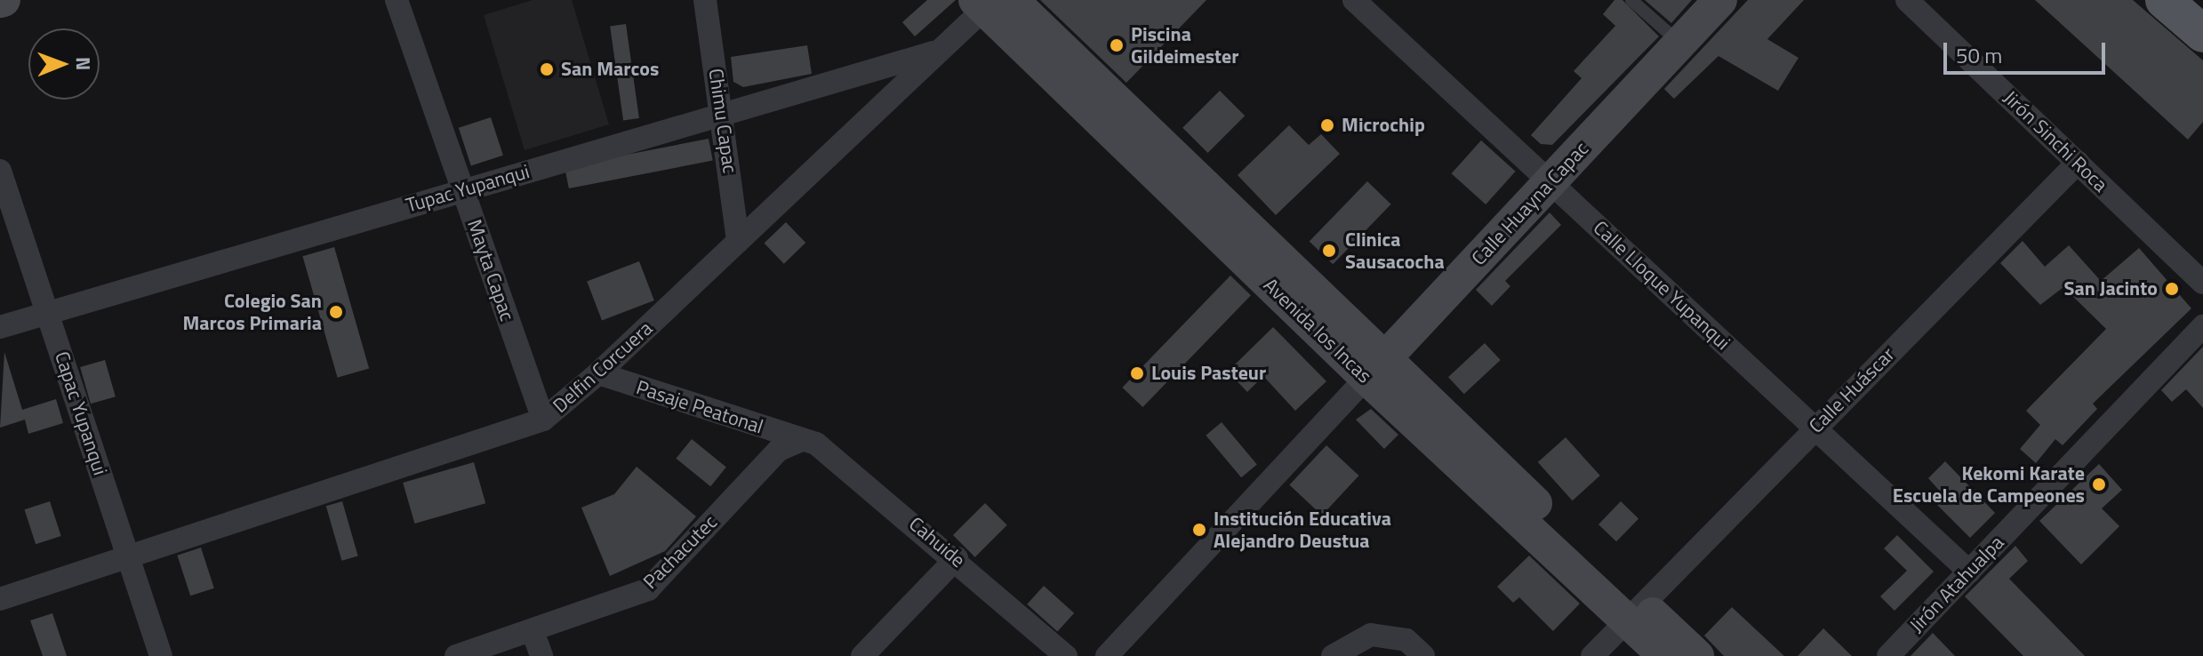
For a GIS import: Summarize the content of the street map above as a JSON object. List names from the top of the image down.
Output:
{
  "streets": {
    "street": [
      "Chimu Capac",
      "Jirón Sinchi Roca",
      "Tupac Yupanqui",
      "Calle Huayna Capac",
      "Mayta Capac",
      "Calle Lloque Yupanqui",
      "Avenida los Incas",
      "Delfin Corcuera",
      "Calle Huáscar",
      "Pasaje Peatonal",
      "Capac Yupanqui",
      "Cahuide",
      "Pachacutec",
      "Jirón Atahualpa"
    ]
  },
  "crossings": [
    ["Chimu Capac", "Tupac Yupanqui"],
    ["Chimu Capac", "Delfin Corcuera"],
    ["Jirón Sinchi Roca", "Calle Huáscar"],
    ["Tupac Yupanqui", "Mayta Capac"],
    ["Tupac Yupanqui", "Delfin Corcuera"],
    ["Tupac Yupanqui", "Capac Yupanqui"],
    ["Calle Huayna Capac", "Calle Lloque Yupanqui"],
    ["Calle Huayna Capac", "Avenida los Incas"],
    ["Mayta Capac", "Delfin Corcuera"],
    ["Calle Lloque Yupanqui", "Calle Huáscar"],
    ["Calle Lloque Yupanqui", "Jirón Atahualpa"],
    ["Avenida los Incas", "Delfin Corcuera"],
    ["Avenida los Incas", "Calle Huáscar"],
    ["Delfin Corcuera", "Pasaje Peatonal"],
    ["Delfin Corcuera", "Capac Yupanqui"],
    ["Pasaje Peatonal", "Cahuide"],
    ["Pasaje Peatonal", "Pachacutec"],
    ["Cahuide", "Pachacutec"]
  ],
  "places": [
    "Piscina Gildeimester",
    "San Marcos",
    "Microchip",
    "Clinica Sausacocha",
    "San Jacinto",
    "Colegio San Marcos Primaria",
    "Louis Pasteur",
    "Kekomi Karate Escuela de Campeones",
    "Institución Educativa Alejandro Deustua"
  ],
  "scale_bar": "50 m",
  "north": "right"
}
